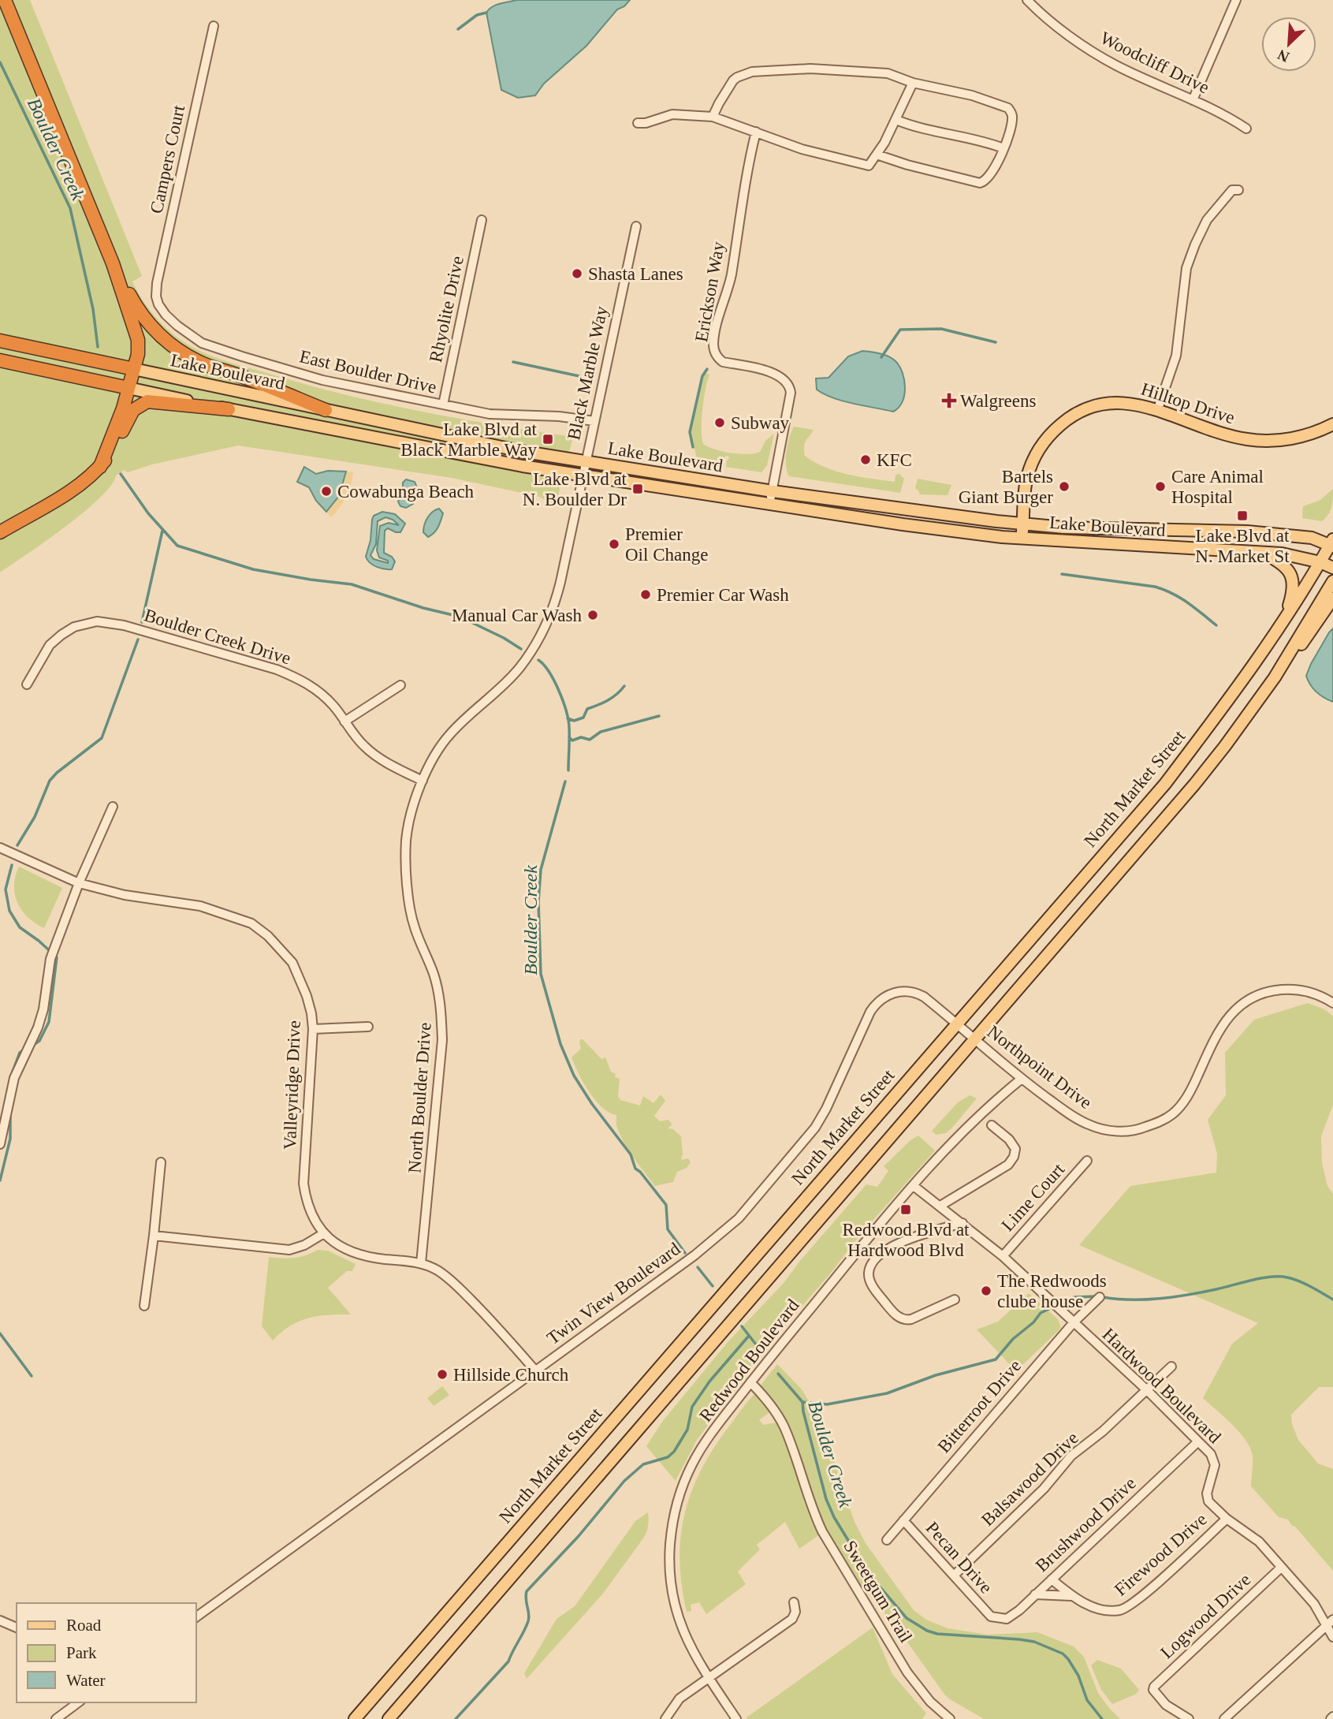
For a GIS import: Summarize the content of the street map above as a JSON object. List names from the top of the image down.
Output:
{
  "streets": {
    "highway": ["Lake Boulevard"],
    "main road": ["Hilltop Drive", "North Market Street"],
    "street": [
      "Woodcliff Drive",
      "Campers Court",
      "Erickson Way",
      "Rhyolite Drive",
      "East Boulder Drive",
      "Black Marble Way",
      "Boulder Creek Drive",
      "Northpoint Drive",
      "Valleyridge Drive",
      "North Boulder Drive",
      "Lime Court",
      "Twin View Boulevard",
      "Redwood Boulevard",
      "Hardwood Boulevard",
      "Bitterroot Drive",
      "Balsawood Drive",
      "Brushwood Drive",
      "Firewood Drive",
      "Pecan Drive",
      "Sweetgum Trail",
      "Logwood Drive"
    ]
  },
  "crossings": [
    ["Campers Court", "East Boulder Drive"],
    ["Erickson Way", "Lake Boulevard"],
    ["Rhyolite Drive", "East Boulder Drive"],
    ["Lake Boulevard", "Black Marble Way"],
    ["Lake Boulevard", "Hilltop Drive"],
    ["Lake Boulevard", "North Market Street"],
    ["Lake Boulevard", "North Boulder Drive"],
    ["East Boulder Drive", "Black Marble Way"],
    ["Black Marble Way", "North Boulder Drive"],
    ["Boulder Creek Drive", "North Boulder Drive"],
    ["North Market Street", "Northpoint Drive"],
    ["North Market Street", "Twin View Boulevard"],
    ["Northpoint Drive", "Twin View Boulevard"],
    ["Northpoint Drive", "Redwood Boulevard"],
    ["Valleyridge Drive", "North Boulder Drive"],
    ["Valleyridge Drive", "Twin View Boulevard"],
    ["Lime Court", "Hardwood Boulevard"],
    ["Redwood Boulevard", "Hardwood Boulevard"],
    ["Redwood Boulevard", "Sweetgum Trail"],
    ["Hardwood Boulevard", "Bitterroot Drive"],
    ["Hardwood Boulevard", "Balsawood Drive"],
    ["Hardwood Boulevard", "Brushwood Drive"],
    ["Hardwood Boulevard", "Firewood Drive"],
    ["Hardwood Boulevard", "Logwood Drive"],
    ["Bitterroot Drive", "Pecan Drive"],
    ["Balsawood Drive", "Pecan Drive"],
    ["Brushwood Drive", "Pecan Drive"]
  ],
  "water": ["Boulder Creek"],
  "places": {
    "other": [
      "Shasta Lanes",
      "Subway",
      "KFC",
      "Bartels Giant Burger",
      "Care Animal Hospital",
      "Cowabunga Beach",
      "Premier Oil Change",
      "Premier Car Wash",
      "Manual Car Wash",
      "The Redwoods clube house",
      "Hillside Church"
    ],
    "health": ["Walgreens"],
    "transit": [
      "Lake Blvd at Black Marble Way",
      "Lake Blvd at N. Boulder Dr",
      "Lake Blvd at N. Market St",
      "Redwood Blvd at Hardwood Blvd"
    ]
  },
  "legend": ["Road", "Park", "Water"],
  "north": "bottom left"
}
